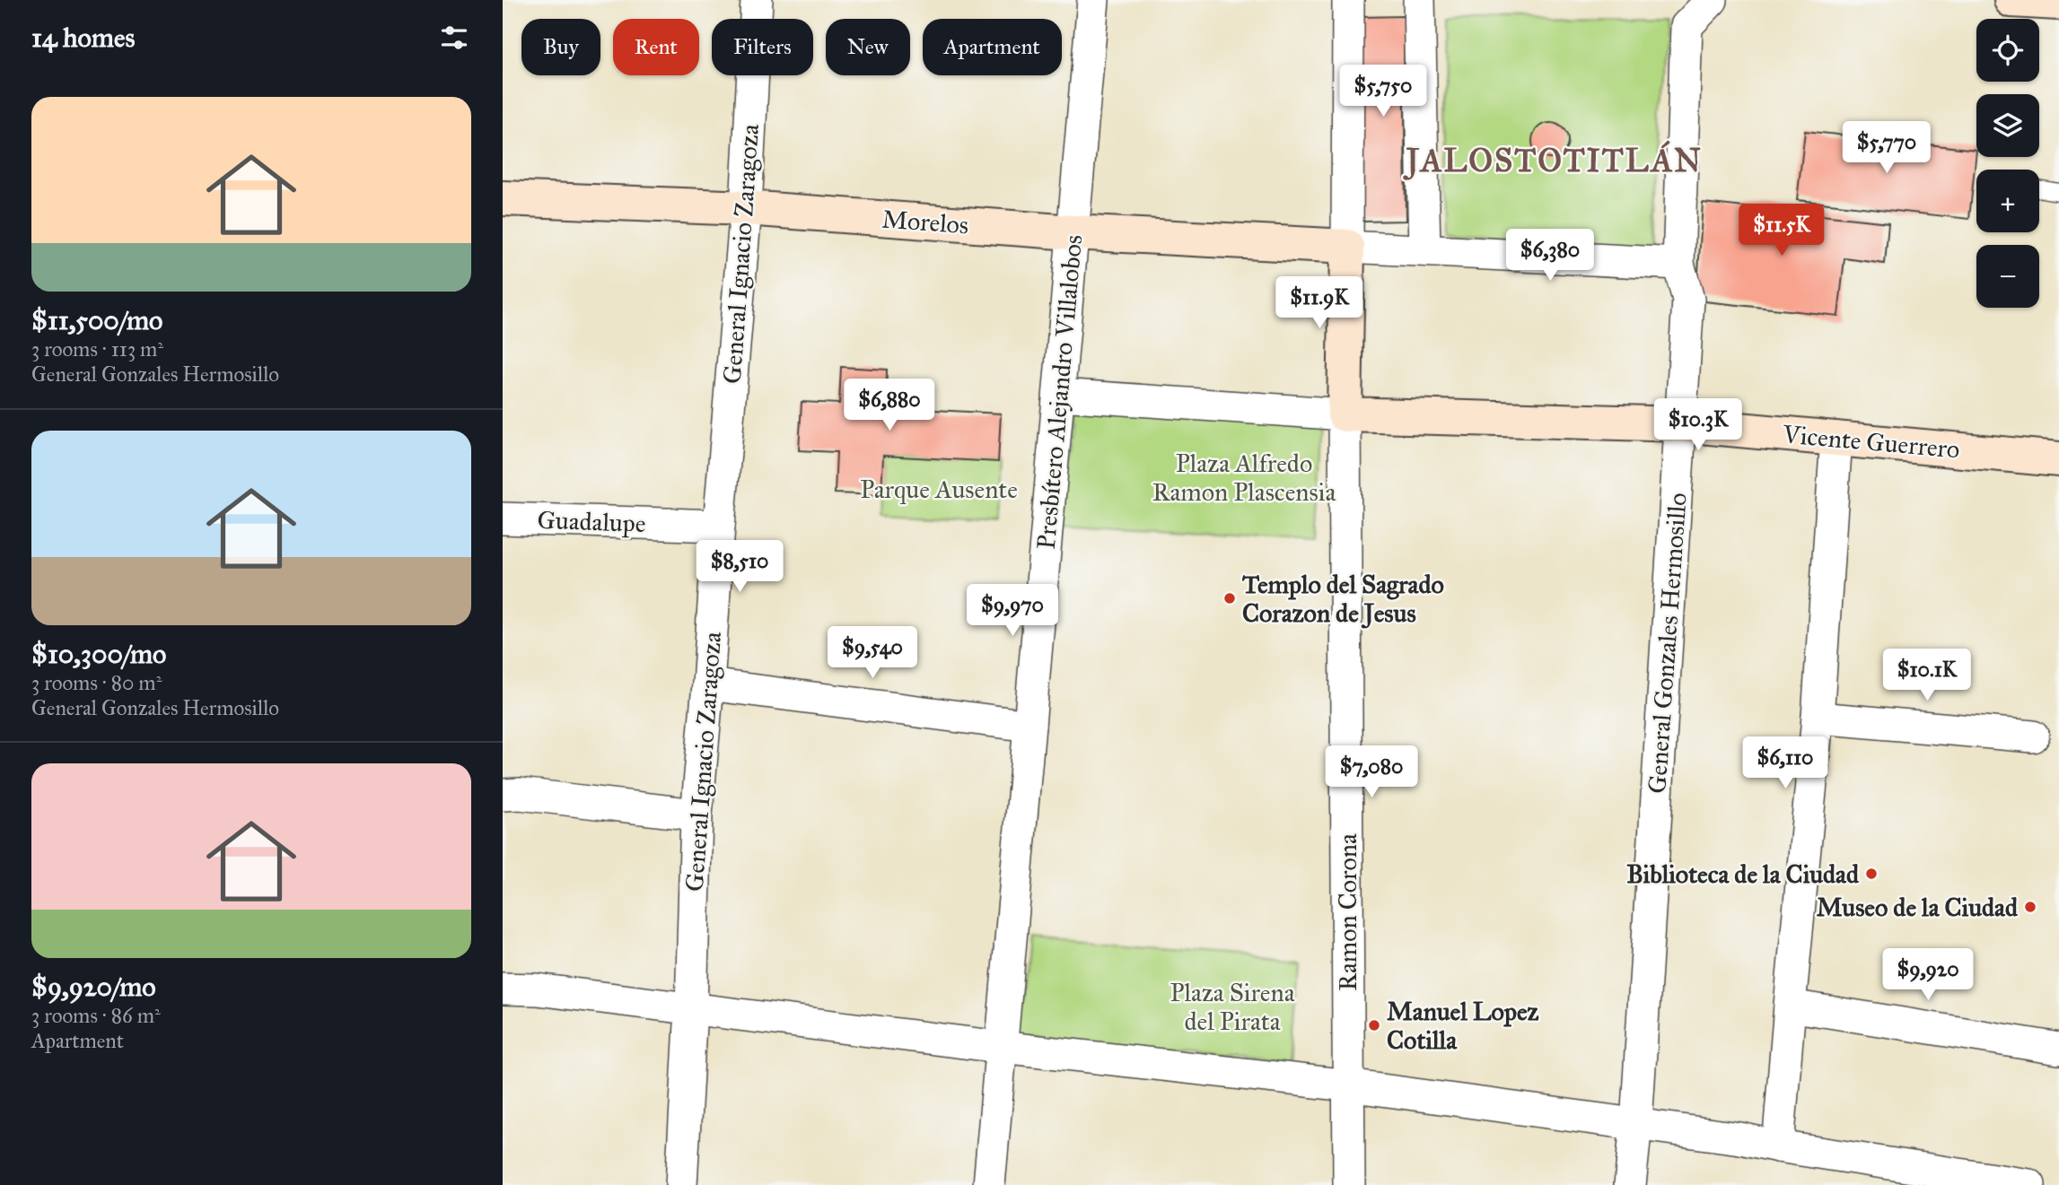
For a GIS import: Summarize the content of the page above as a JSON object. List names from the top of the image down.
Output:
{
  "streets": {
    "street": [
      "Morelos",
      "General Ignacio Zaragoza",
      "Presbítero Alejandro Villalobos",
      "Vicente Guerrero",
      "Guadalupe",
      "General Gonzales Hermosillo",
      "Ramon Corona"
    ]
  },
  "crossings": [
    ["Morelos", "General Ignacio Zaragoza"],
    ["Morelos", "Presbítero Alejandro Villalobos"],
    ["Morelos", "Ramon Corona"],
    ["General Ignacio Zaragoza", "Guadalupe"],
    ["Vicente Guerrero", "General Gonzales Hermosillo"],
    ["Vicente Guerrero", "Ramon Corona"]
  ],
  "districts": ["JALOSTOTITLÁN"],
  "parks": ["Plaza Alfredo Ramon Plascensia", "Parque Ausente", "Plaza Sirena del Pirata"],
  "places": [
    "Templo del Sagrado Corazon de Jesus",
    "Biblioteca de la Ciudad",
    "Museo de la Ciudad",
    "Manuel Lopez Cotilla"
  ],
  "page": {
    "heading": "14 homes",
    "map_buttons": ["+", "−"],
    "chip": [
      "Buy",
      "Rent",
      "Filters",
      "New",
      "Apartment"
    ],
    "price": [
      "$5,750",
      "$5,770",
      "$11.5K",
      "$6,380",
      "$11.9K",
      "$6,880",
      "$10.3K",
      "$8,510",
      "$9,970",
      "$9,540",
      "$10.1K",
      "$6,110",
      "$7,080",
      "$9,920"
    ],
    "list": [
      {
        "name": "$11,500/mo",
        "note": "3 rooms · 113 m² · General Gonzales Hermosillo"
      },
      {
        "name": "$10,300/mo",
        "note": "3 rooms · 80 m² · General Gonzales Hermosillo"
      },
      {
        "name": "$9,920/mo",
        "note": "3 rooms · 86 m² · Apartment"
      }
    ]
  }
}
